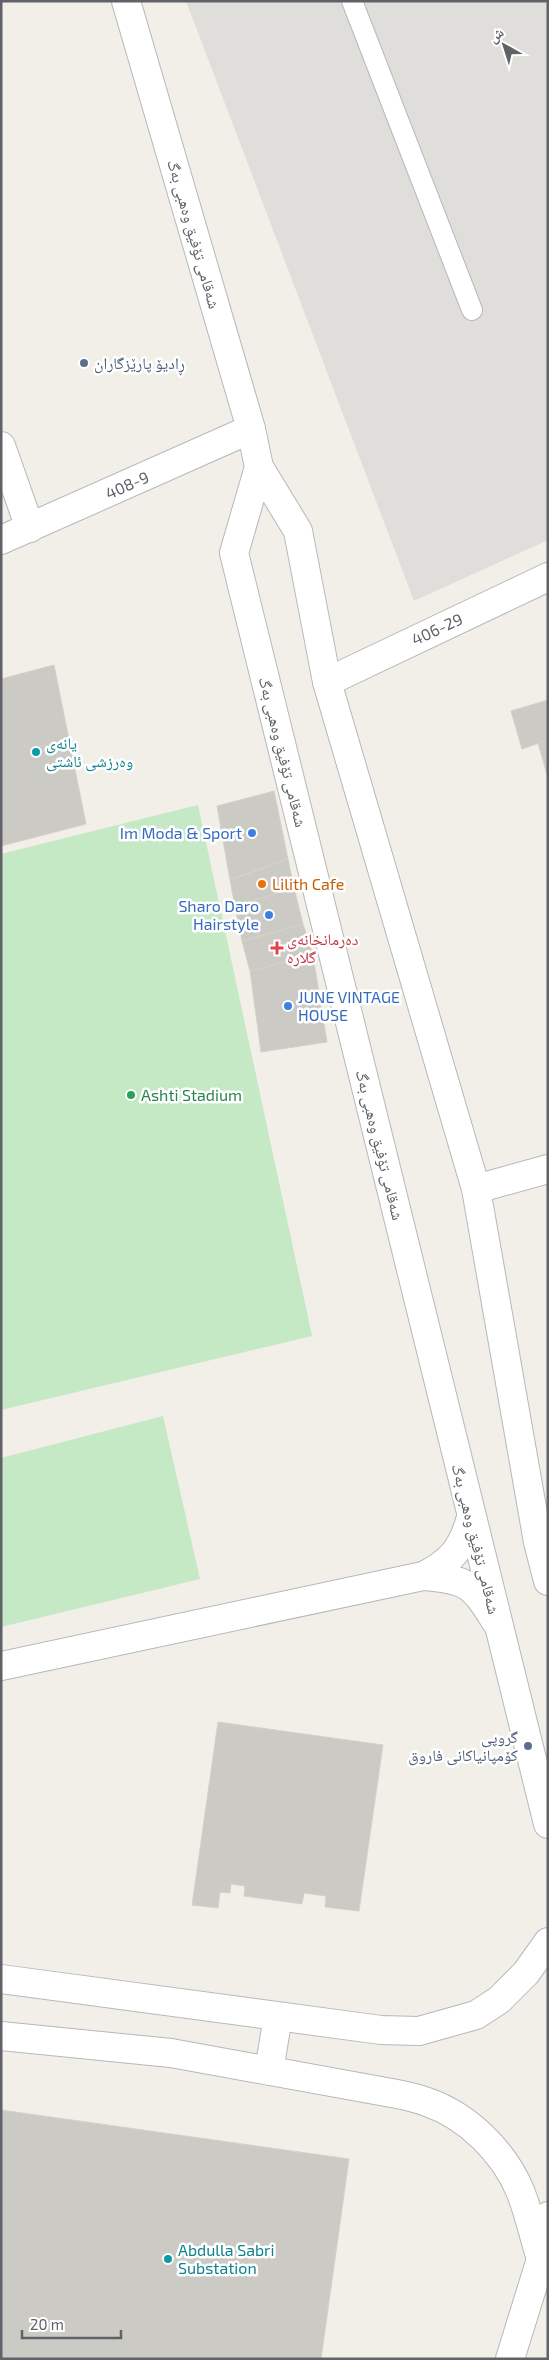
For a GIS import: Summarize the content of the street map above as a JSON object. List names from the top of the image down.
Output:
{
  "streets": {
    "street": ["شەقامی تۆفیق وەهبی بەگ", "408-9", "406-29"]
  },
  "crossings": [
    ["شەقامی تۆفیق وەهبی بەگ", "408-9"],
    ["شەقامی تۆفیق وەهبی بەگ", "406-29"]
  ],
  "places": {
    "other": [
      "ڕادیۆ پارێزگاران",
      "یانەی وەرزشی ئاشتی",
      "Im Moda & Sport",
      "Lilith Cafe",
      "Sharo Daro Hairstyle",
      "JUNE VINTAGE HOUSE",
      "Ashti Stadium",
      "گروپی کۆمپانیاکانی فاروق",
      "Abdulla Sabri Substation"
    ],
    "health": ["دەرمانخانەی گلارە"]
  },
  "scale_bar": "20 m",
  "north": "top left"
}
